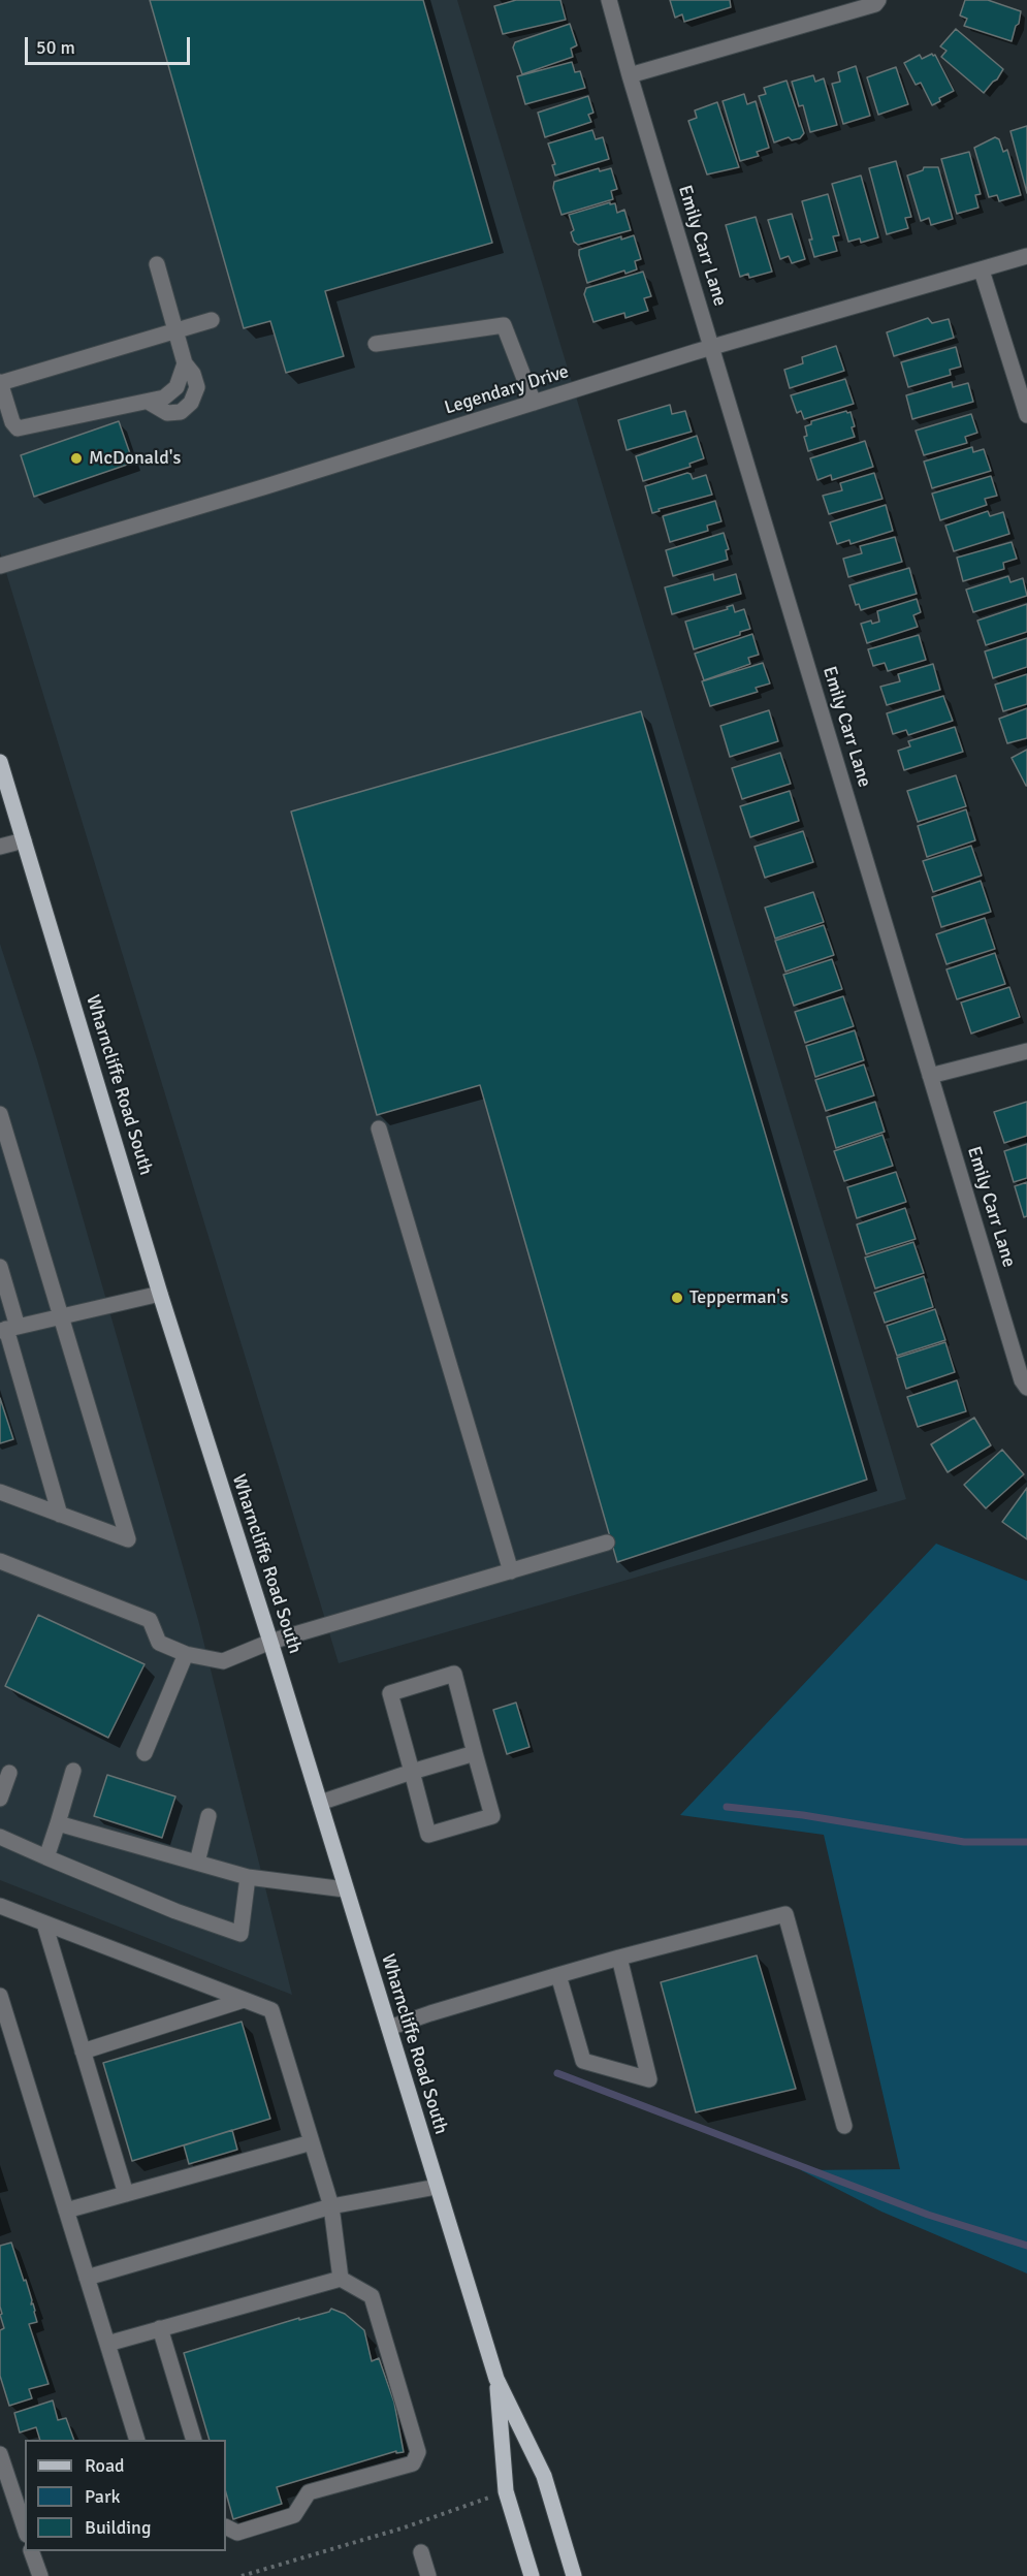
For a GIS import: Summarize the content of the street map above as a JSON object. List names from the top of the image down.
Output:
{
  "streets": {
    "main road": ["Wharncliffe Road South"],
    "street": ["Emily Carr Lane", "Legendary Drive"]
  },
  "crossings": [
    ["Emily Carr Lane", "Legendary Drive"]
  ],
  "places": ["McDonald's", "Tepperman's"],
  "legend": ["Road", "Park", "Building"],
  "scale_bar": "50 m"
}
